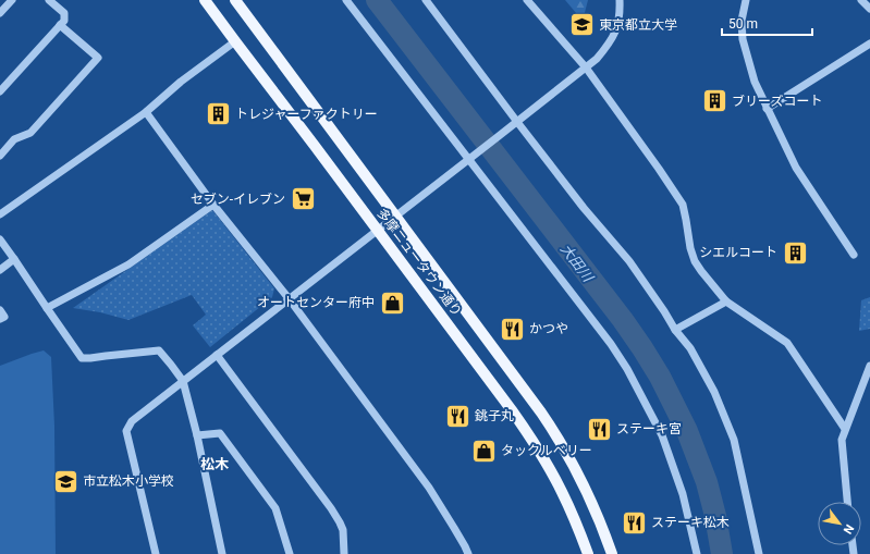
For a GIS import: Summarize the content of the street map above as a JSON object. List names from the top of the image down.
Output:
{
  "streets": {
    "main road": ["多摩ニュータウン通り"]
  },
  "districts": ["松木"],
  "water": ["大田川"],
  "places": {
    "school or university": ["東京都立大学", "市立松木小学校"],
    "building": ["ブリーズコート", "トレジャーファクトリー", "シエルコート"],
    "supermarket": ["セブン-イレブン"],
    "shop": ["オートセンター府中", "タックルベリー"],
    "restaurant": [
      "かつや",
      "銚子丸",
      "ステーキ宮",
      "ステーキ松木"
    ]
  },
  "scale_bar": "50 m",
  "north": "bottom right"
}
